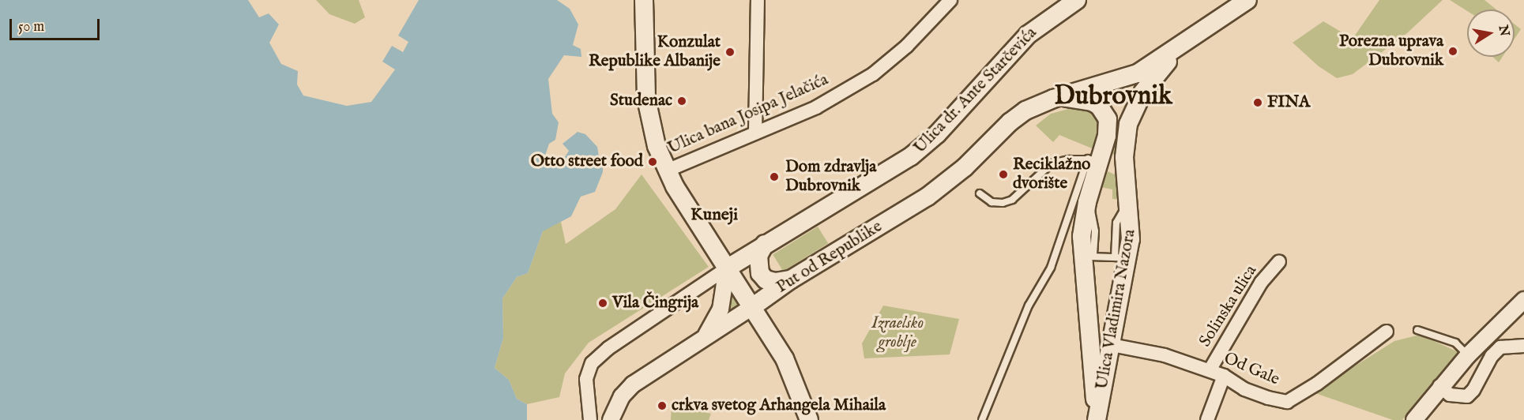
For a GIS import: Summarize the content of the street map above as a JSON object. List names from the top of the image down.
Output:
{
  "streets": {
    "main road": ["Ulica dr. Ante Starčevića", "Put od Republike", "Ulica Vladimira Nazora"],
    "street": ["Ulica bana Josipa Jelačića", "Solinska ulica", "Od Gale"]
  },
  "crossings": [
    ["Put od Republike", "Ulica Vladimira Nazora"],
    ["Solinska ulica", "Od Gale"],
    ["Ulica Vladimira Nazora", "Od Gale"]
  ],
  "districts": ["Dubrovnik", "Kuneji"],
  "parks": ["Izraelsko groblje"],
  "places": [
    "Porezna uprava Dubrovnik",
    "Konzulat Republike Albanije",
    "Studenac",
    "FINA",
    "Otto street food",
    "Reciklažno dvorište",
    "Dom zdravlja Dubrovnik",
    "Vila Čingrija",
    "crkva svetog Arhangela Mihaila"
  ],
  "scale_bar": "50 m",
  "north": "right"
}
